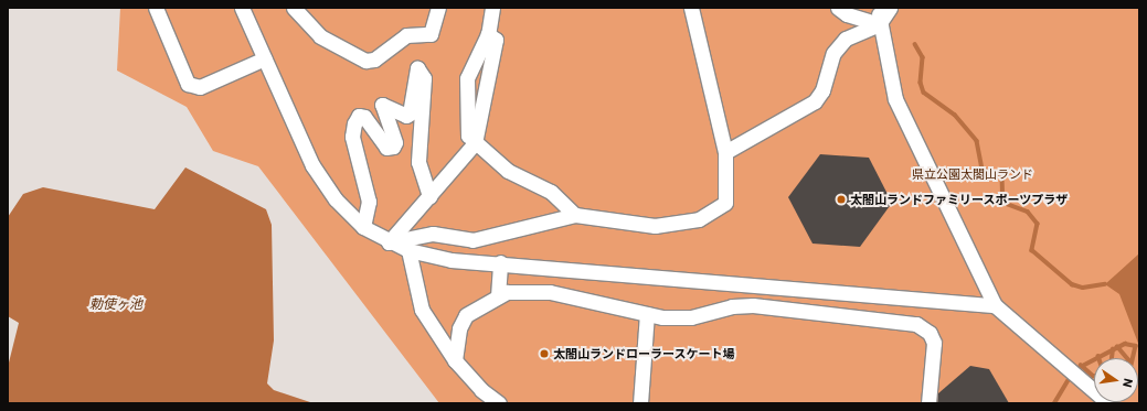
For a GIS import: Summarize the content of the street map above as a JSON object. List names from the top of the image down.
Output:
{
  "water": ["勅使ヶ池"],
  "parks": ["県立公園太閤山ランド"],
  "places": ["太閤山ランドファミリースポーツプラザ", "太閤山ランドローラースケート場"],
  "north": "right"
}
